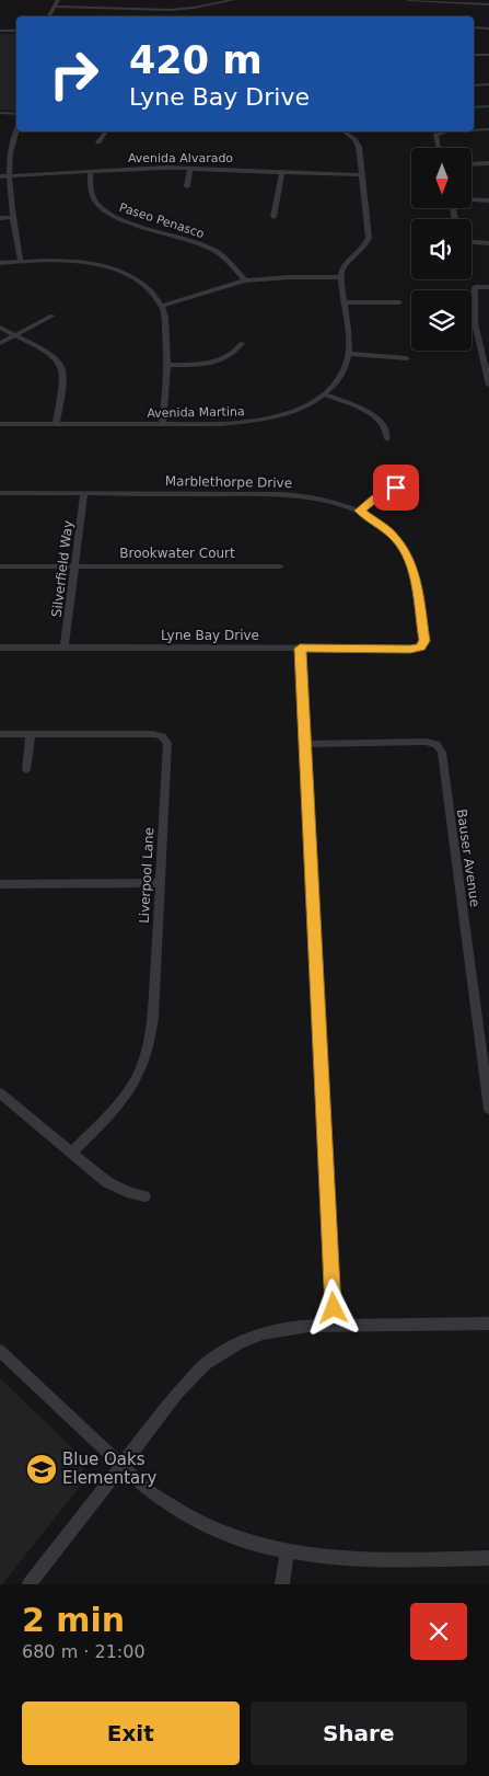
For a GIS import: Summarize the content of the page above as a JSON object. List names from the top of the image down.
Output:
{
  "streets": {
    "street": [
      "Avenida Alvarado",
      "Paseo Penasco",
      "Avenida Martina",
      "Marblethorpe Drive",
      "Brookwater Court",
      "Silverfield Way",
      "Lyne Bay Drive",
      "Bauser Avenue",
      "Liverpool Lane"
    ]
  },
  "crossings": [
    ["Avenida Alvarado", "Paseo Penasco"],
    ["Marblethorpe Drive", "Silverfield Way"],
    ["Marblethorpe Drive", "Lyne Bay Drive"],
    ["Brookwater Court", "Silverfield Way"],
    ["Silverfield Way", "Lyne Bay Drive"]
  ],
  "places": {
    "school or university": ["Blue Oaks Elementary"]
  },
  "north": "bottom",
  "page": {
    "turn": ["420 m", "Lyne Bay Drive"],
    "heading": ["2 min", "680 m · 21:00"],
    "buttons": ["Exit", "Share"]
  }
}
